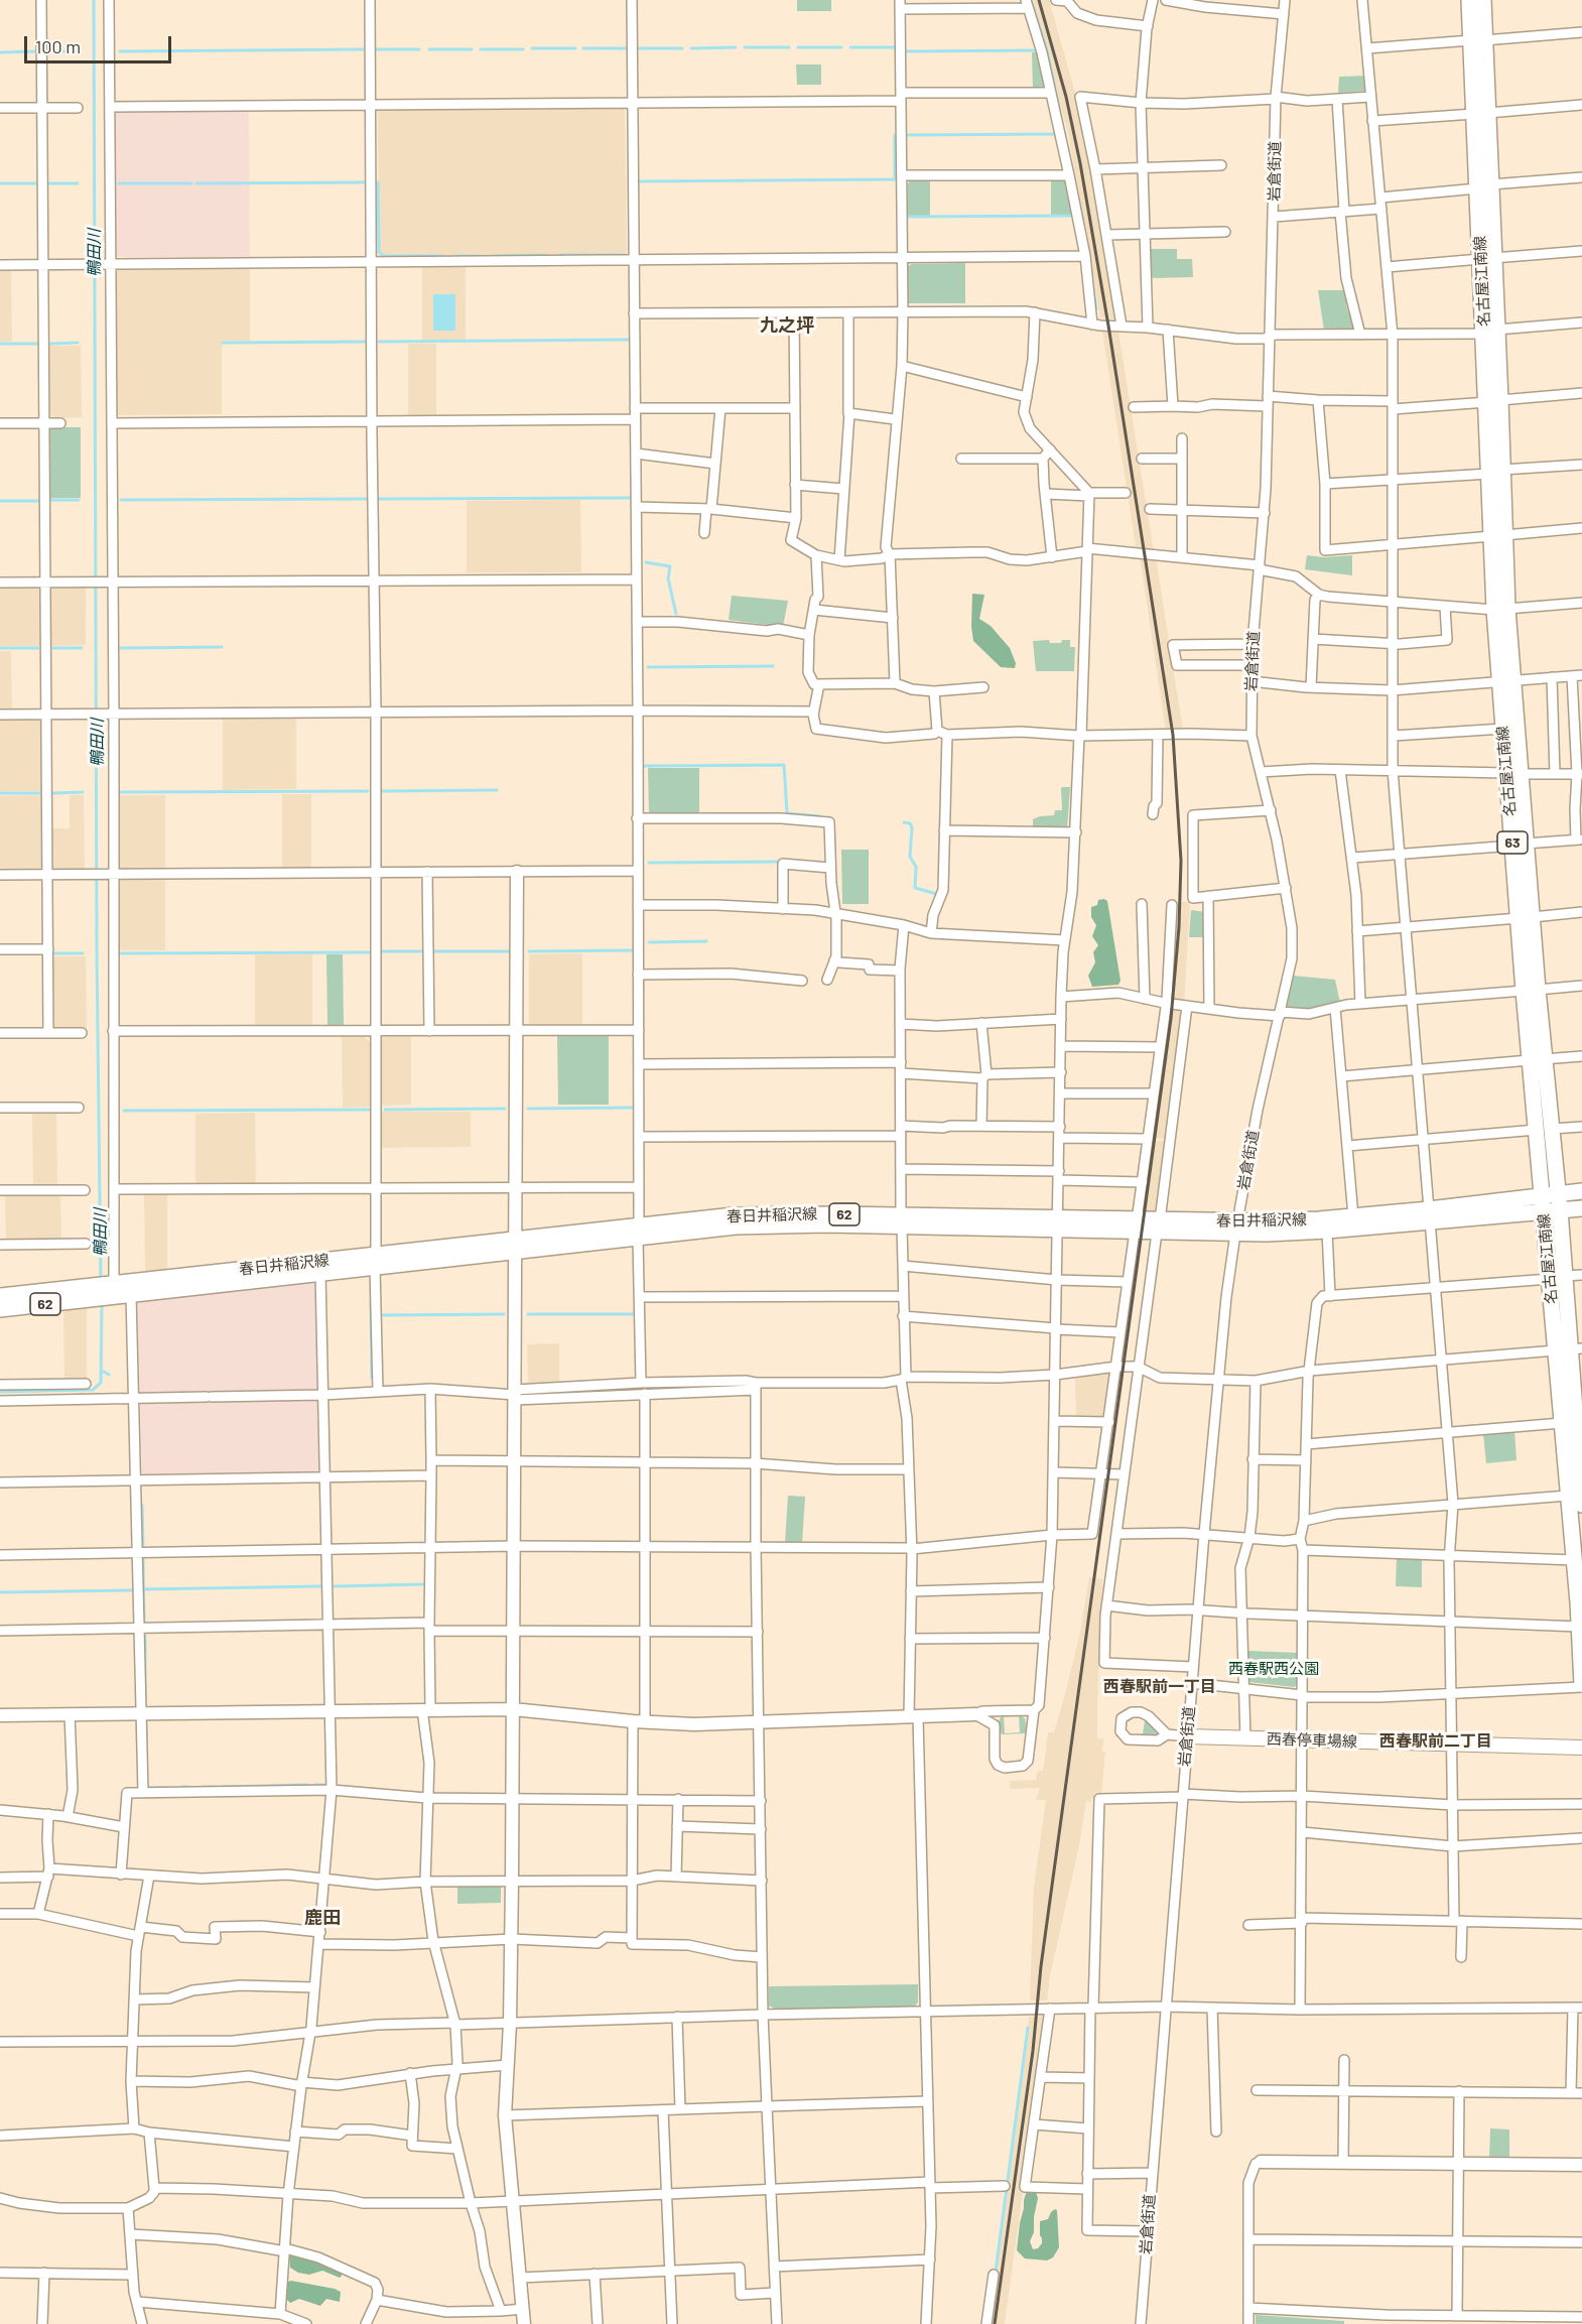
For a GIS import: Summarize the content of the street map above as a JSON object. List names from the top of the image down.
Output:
{
  "streets": {
    "main road": [
      "名古屋江南線",
      "63",
      "62",
      "春日井稲沢線",
      "西春停車場線"
    ],
    "street": ["岩倉街道"]
  },
  "crossings": [
    ["岩倉街道", "春日井稲沢線"],
    ["岩倉街道", "西春停車場線"],
    ["名古屋江南線", "春日井稲沢線"]
  ],
  "districts": [
    "九之坪",
    "西春駅前一丁目",
    "西春駅前二丁目",
    "鹿田"
  ],
  "water": ["鴨田川"],
  "parks": ["西春駅西公園"],
  "scale_bar": "100 m"
}
